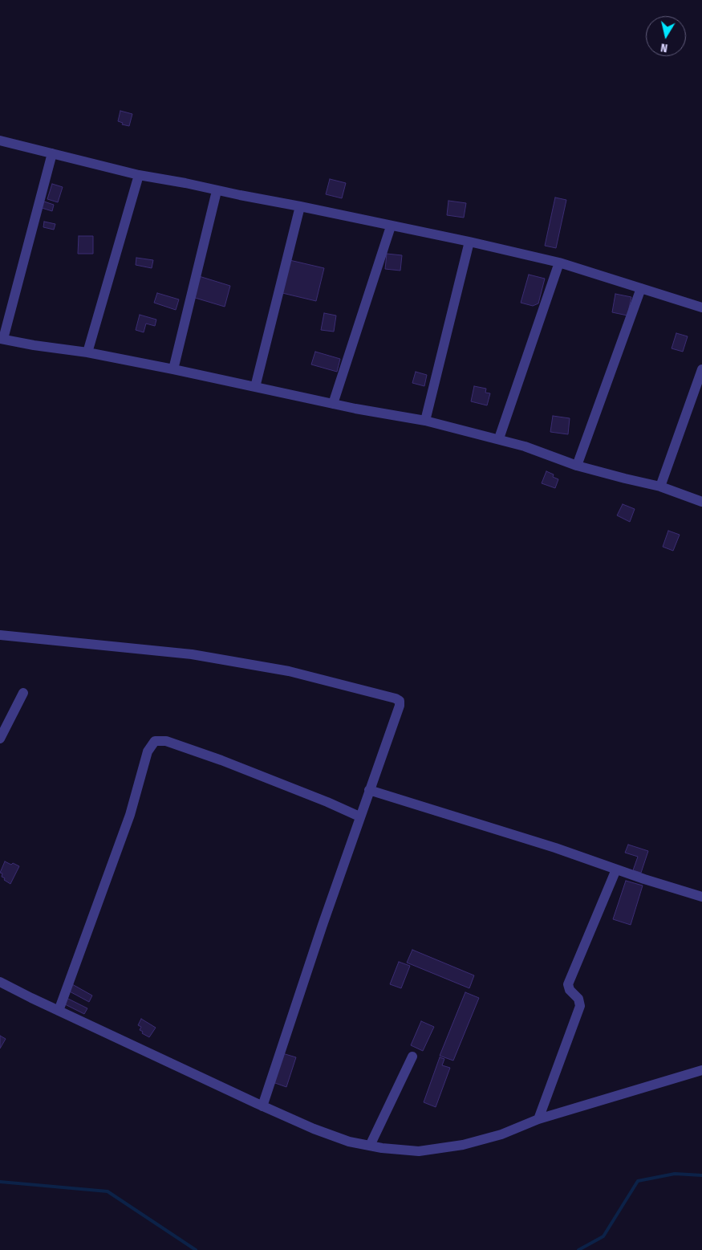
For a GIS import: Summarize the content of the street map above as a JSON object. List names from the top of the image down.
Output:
{
  "north": "bottom"
}
